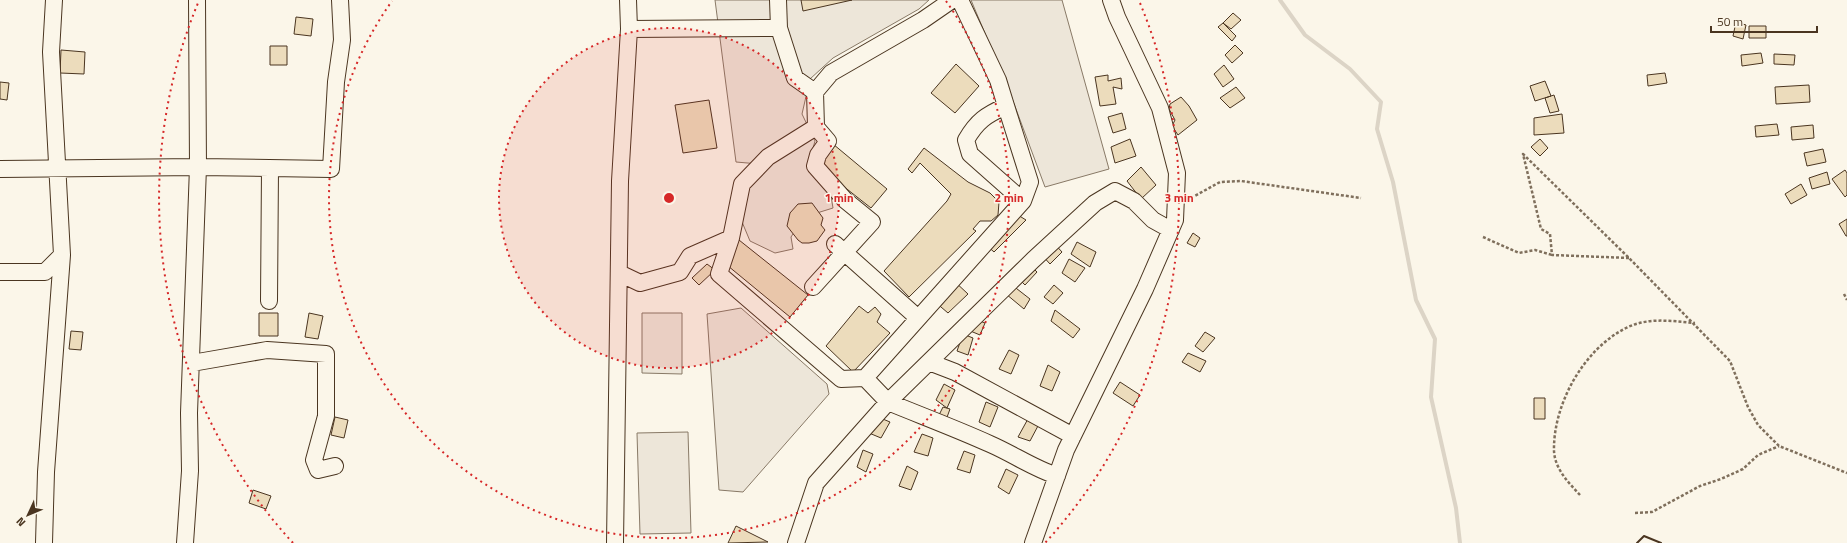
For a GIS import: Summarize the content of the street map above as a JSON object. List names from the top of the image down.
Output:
{
  "scale_bar": "50 m",
  "north": "bottom left",
  "rings": ["1 min", "2 min", "3 min"]
}
